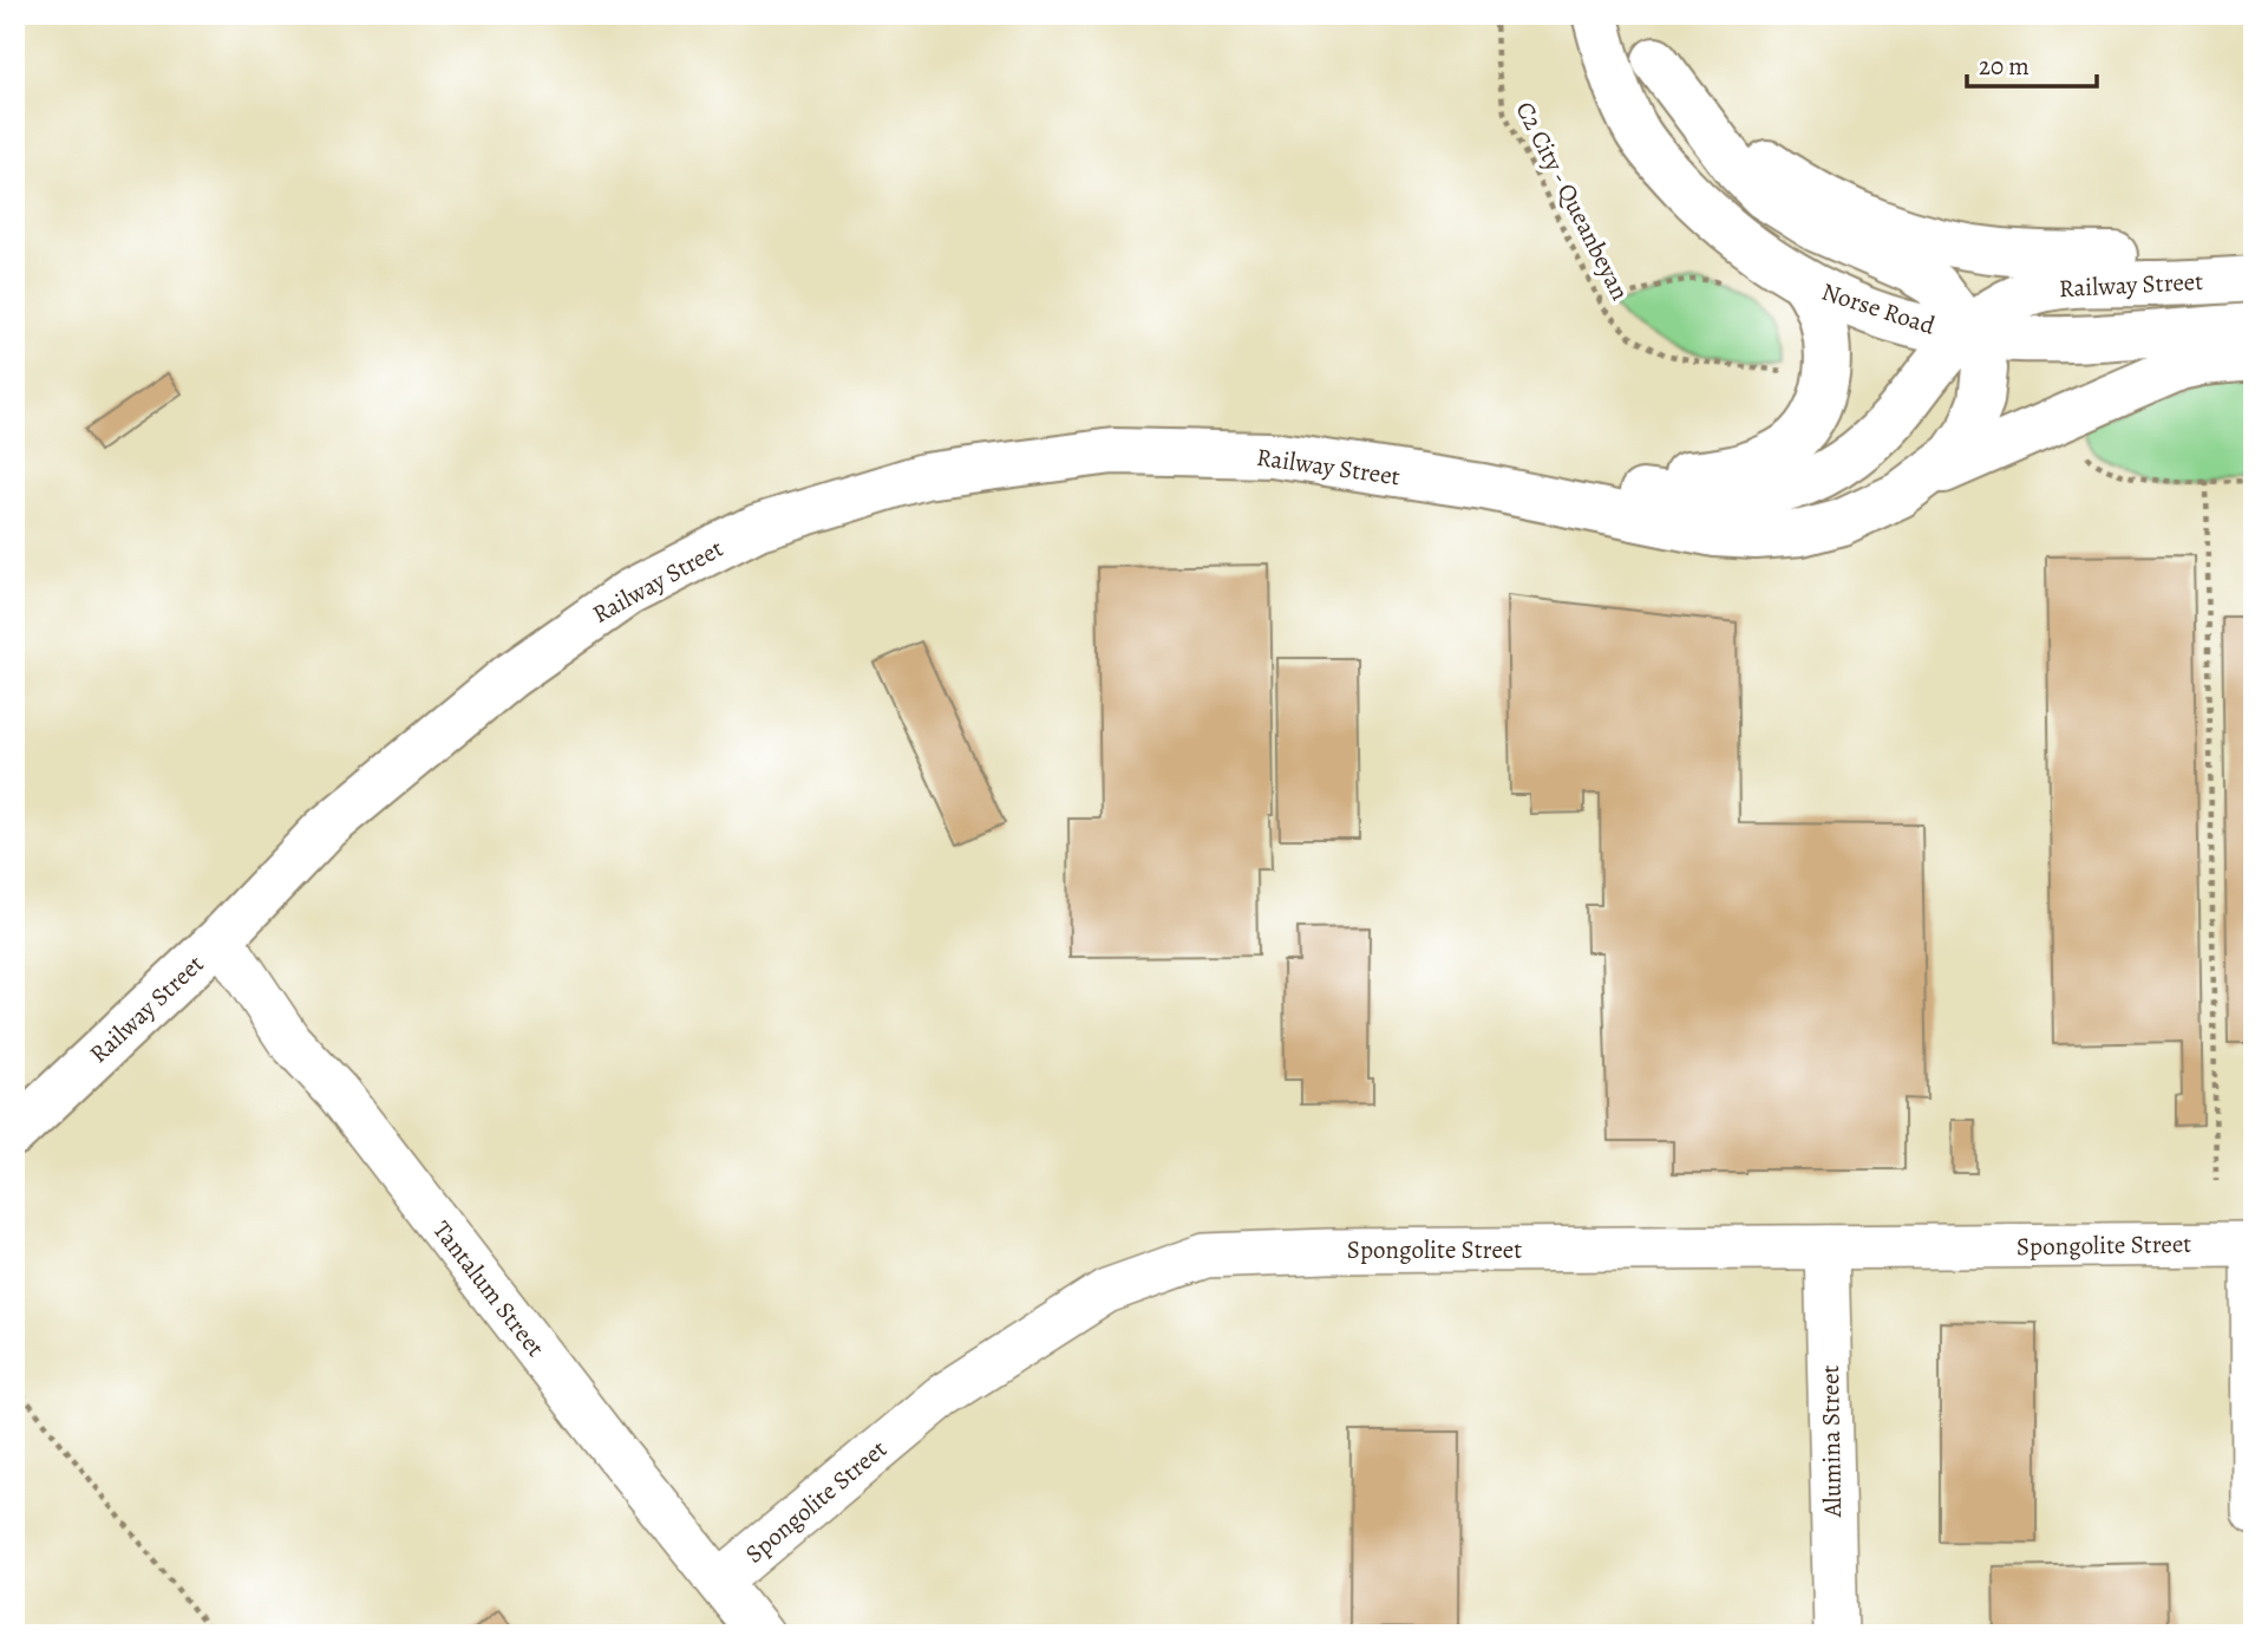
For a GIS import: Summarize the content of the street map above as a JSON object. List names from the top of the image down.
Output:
{
  "streets": {
    "main road": ["Railway Street", "Norse Road"],
    "street": ["Spongolite Street", "Tantalum Street", "Alumina Street"],
    "path": ["C2 City - Queanbeyan"]
  },
  "crossings": [
    ["Railway Street", "Norse Road"],
    ["Railway Street", "Tantalum Street"],
    ["Spongolite Street", "Tantalum Street"],
    ["Spongolite Street", "Alumina Street"]
  ],
  "scale_bar": "20 m"
}
